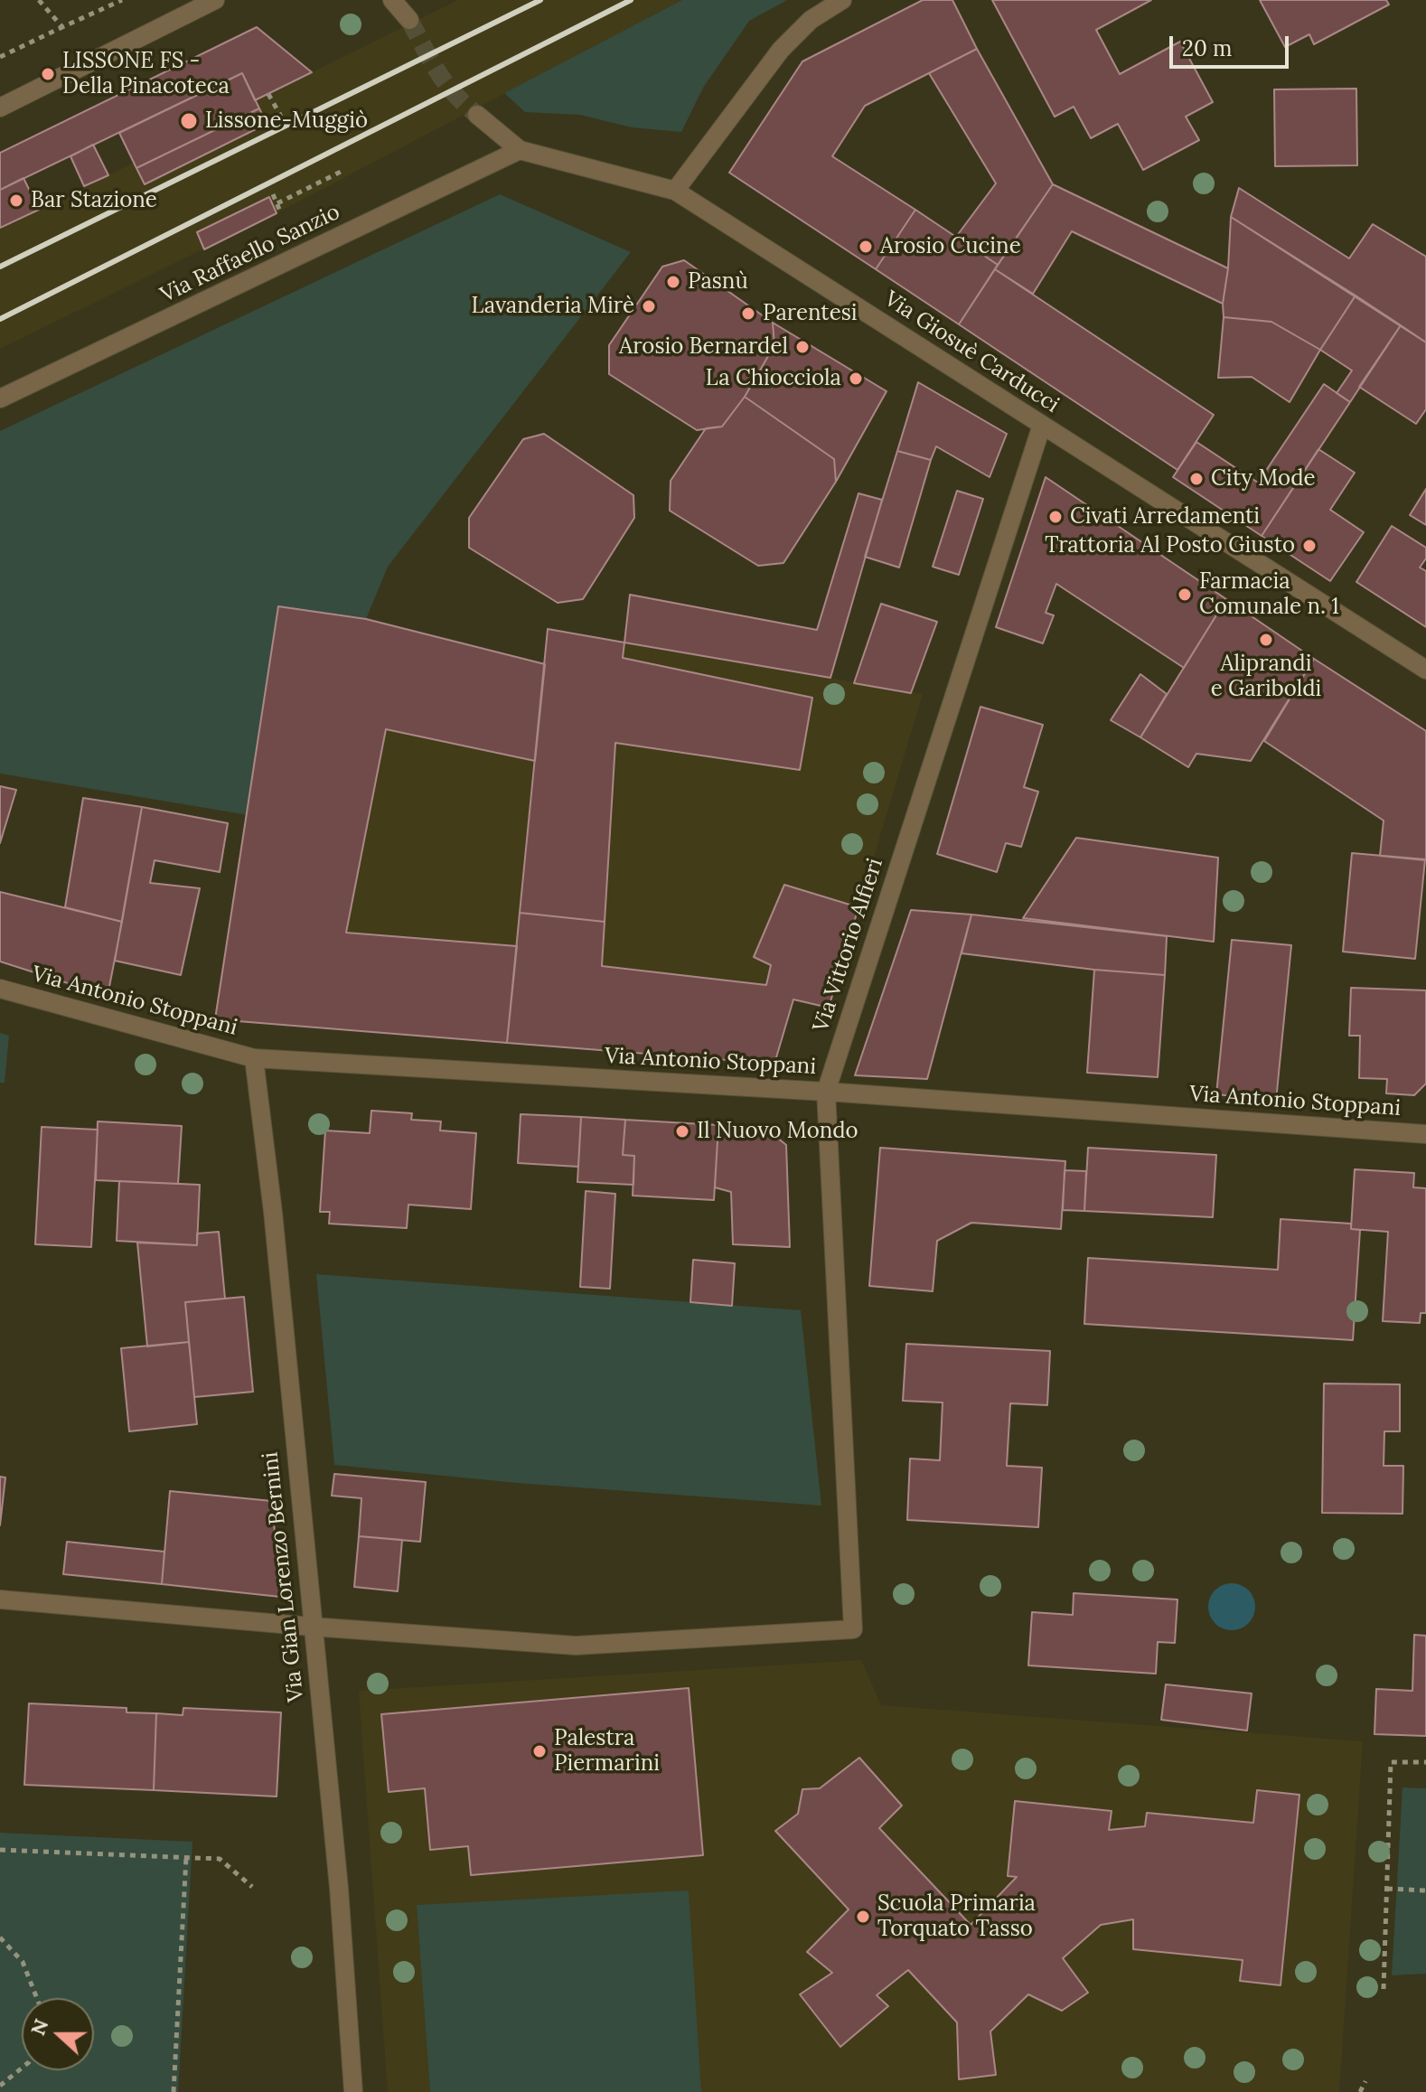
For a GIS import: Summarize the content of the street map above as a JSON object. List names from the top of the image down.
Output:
{
  "streets": {
    "street": [
      "Via Raffaello Sanzio",
      "Via Giosuè Carducci",
      "Via Vittorio Alfieri",
      "Via Antonio Stoppani",
      "Via Gian Lorenzo Bernini"
    ]
  },
  "crossings": [
    ["Via Raffaello Sanzio", "Via Giosuè Carducci"],
    ["Via Giosuè Carducci", "Via Vittorio Alfieri"],
    ["Via Vittorio Alfieri", "Via Antonio Stoppani"],
    ["Via Vittorio Alfieri", "Via Gian Lorenzo Bernini"],
    ["Via Antonio Stoppani", "Via Gian Lorenzo Bernini"]
  ],
  "places": [
    "LISSONE FS - Della Pinacoteca",
    "Lissone-Muggiò",
    "Bar Stazione",
    "Arosio Cucine",
    "Pasnù",
    "Lavanderia Mirè",
    "Parentesi",
    "Arosio Bernardel",
    "La Chiocciola",
    "City Mode",
    "Civati Arredamenti",
    "Trattoria Al Posto Giusto",
    "Farmacia Comunale n. 1",
    "Aliprandi e Gariboldi",
    "Il Nuovo Mondo",
    "Palestra Piermarini",
    "Scuola Primaria Torquato Tasso"
  ],
  "scale_bar": "20 m",
  "north": "left"
}
